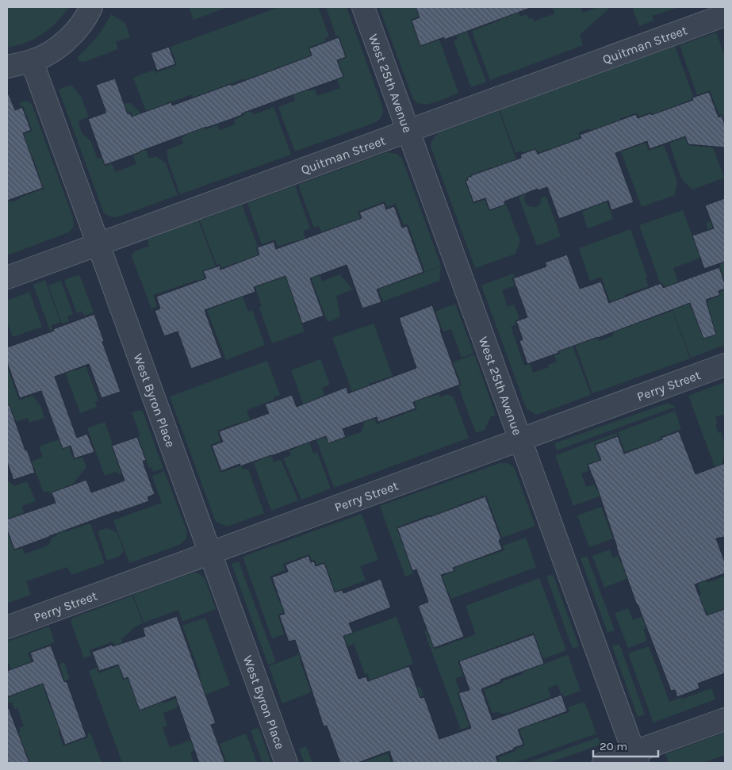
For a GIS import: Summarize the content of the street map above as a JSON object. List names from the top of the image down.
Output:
{
  "streets": {
    "street": [
      "Quitman Street",
      "West 25th Avenue",
      "Perry Street",
      "West Byron Place"
    ]
  },
  "crossings": [
    ["Quitman Street", "West 25th Avenue"],
    ["Quitman Street", "West Byron Place"],
    ["West 25th Avenue", "Perry Street"],
    ["Perry Street", "West Byron Place"]
  ],
  "scale_bar": "20 m"
}
